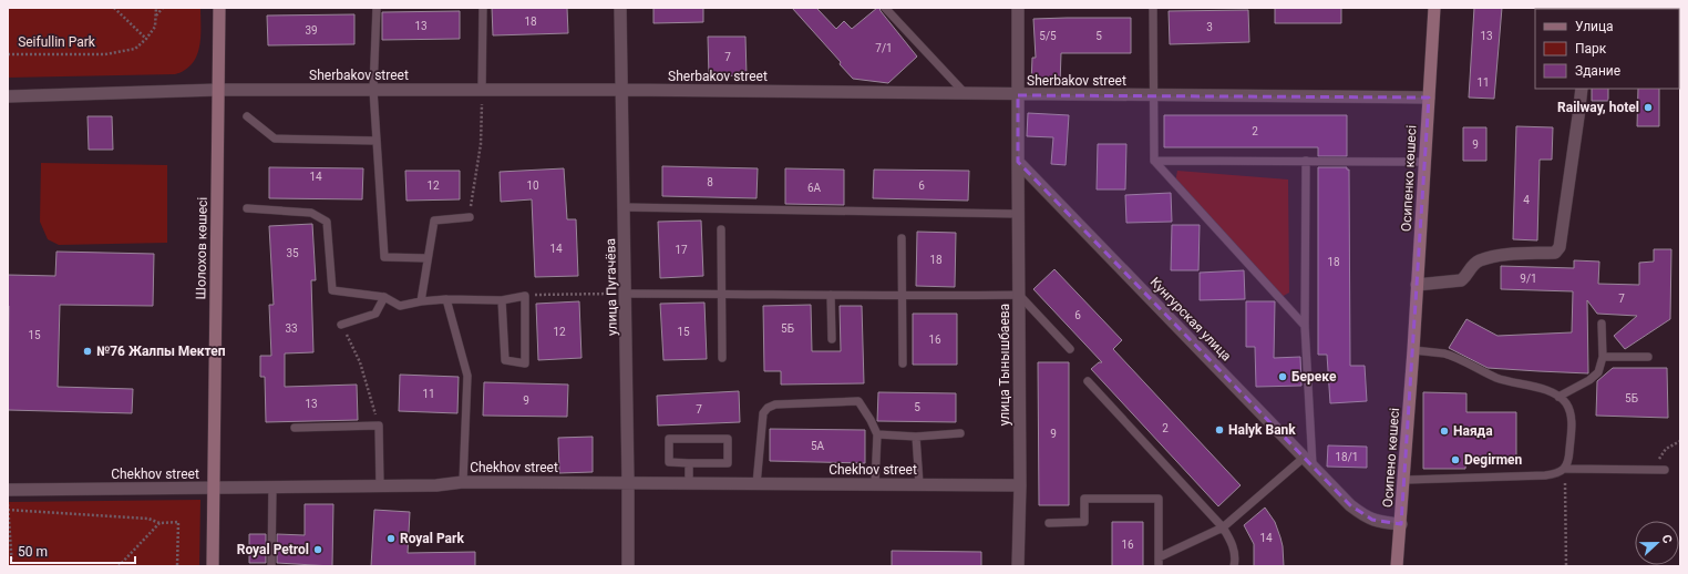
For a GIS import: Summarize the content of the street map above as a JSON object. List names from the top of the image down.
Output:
{
  "streets": {
    "main road": ["Осипенко көшесі", "Шолохов көшесі", "Осипено көшесі"],
    "street": [
      "Sherbakov street",
      "улица Пугачёва",
      "Кунгурская улица",
      "улица Тынышбаева",
      "Chekhov street"
    ]
  },
  "crossings": [
    ["Sherbakov street", "Осипенко көшесі"],
    ["Sherbakov street", "Шолохов көшесі"],
    ["Sherbakov street", "улица Пугачёва"],
    ["Осипенко көшесі", "Осипено көшесі"],
    ["Шолохов көшесі", "Chekhov street"],
    ["улица Пугачёва", "Chekhov street"],
    ["Кунгурская улица", "улица Тынышбаева"],
    ["Кунгурская улица", "Осипено көшесі"],
    ["улица Тынышбаева", "Chekhov street"]
  ],
  "parks": ["Seifullin Park"],
  "places": [
    "Railway, hotel",
    "№76 Жалпы Мектеп",
    "Береке",
    "Halyk Bank",
    "Наяда",
    "Degirmen",
    "Royal Park",
    "Royal Petrol"
  ],
  "house_numbers": [
    "18",
    "13",
    "3",
    "39",
    "5/5",
    "5",
    "13",
    "7/1",
    "7",
    "11",
    "2",
    "9",
    "14",
    "8",
    "12",
    "10",
    "6",
    "6А",
    "4",
    "14",
    "17",
    "35",
    "18",
    "18",
    "9/1",
    "7",
    "6",
    "33",
    "5Б",
    "12",
    "15",
    "15",
    "16",
    "11",
    "5Б",
    "9",
    "13",
    "5",
    "7",
    "2",
    "9",
    "5А",
    "18/1",
    "14",
    "16"
  ],
  "legend": ["Улица", "Парк", "Здание"],
  "scale_bar": "50 m",
  "north": "right"
}
